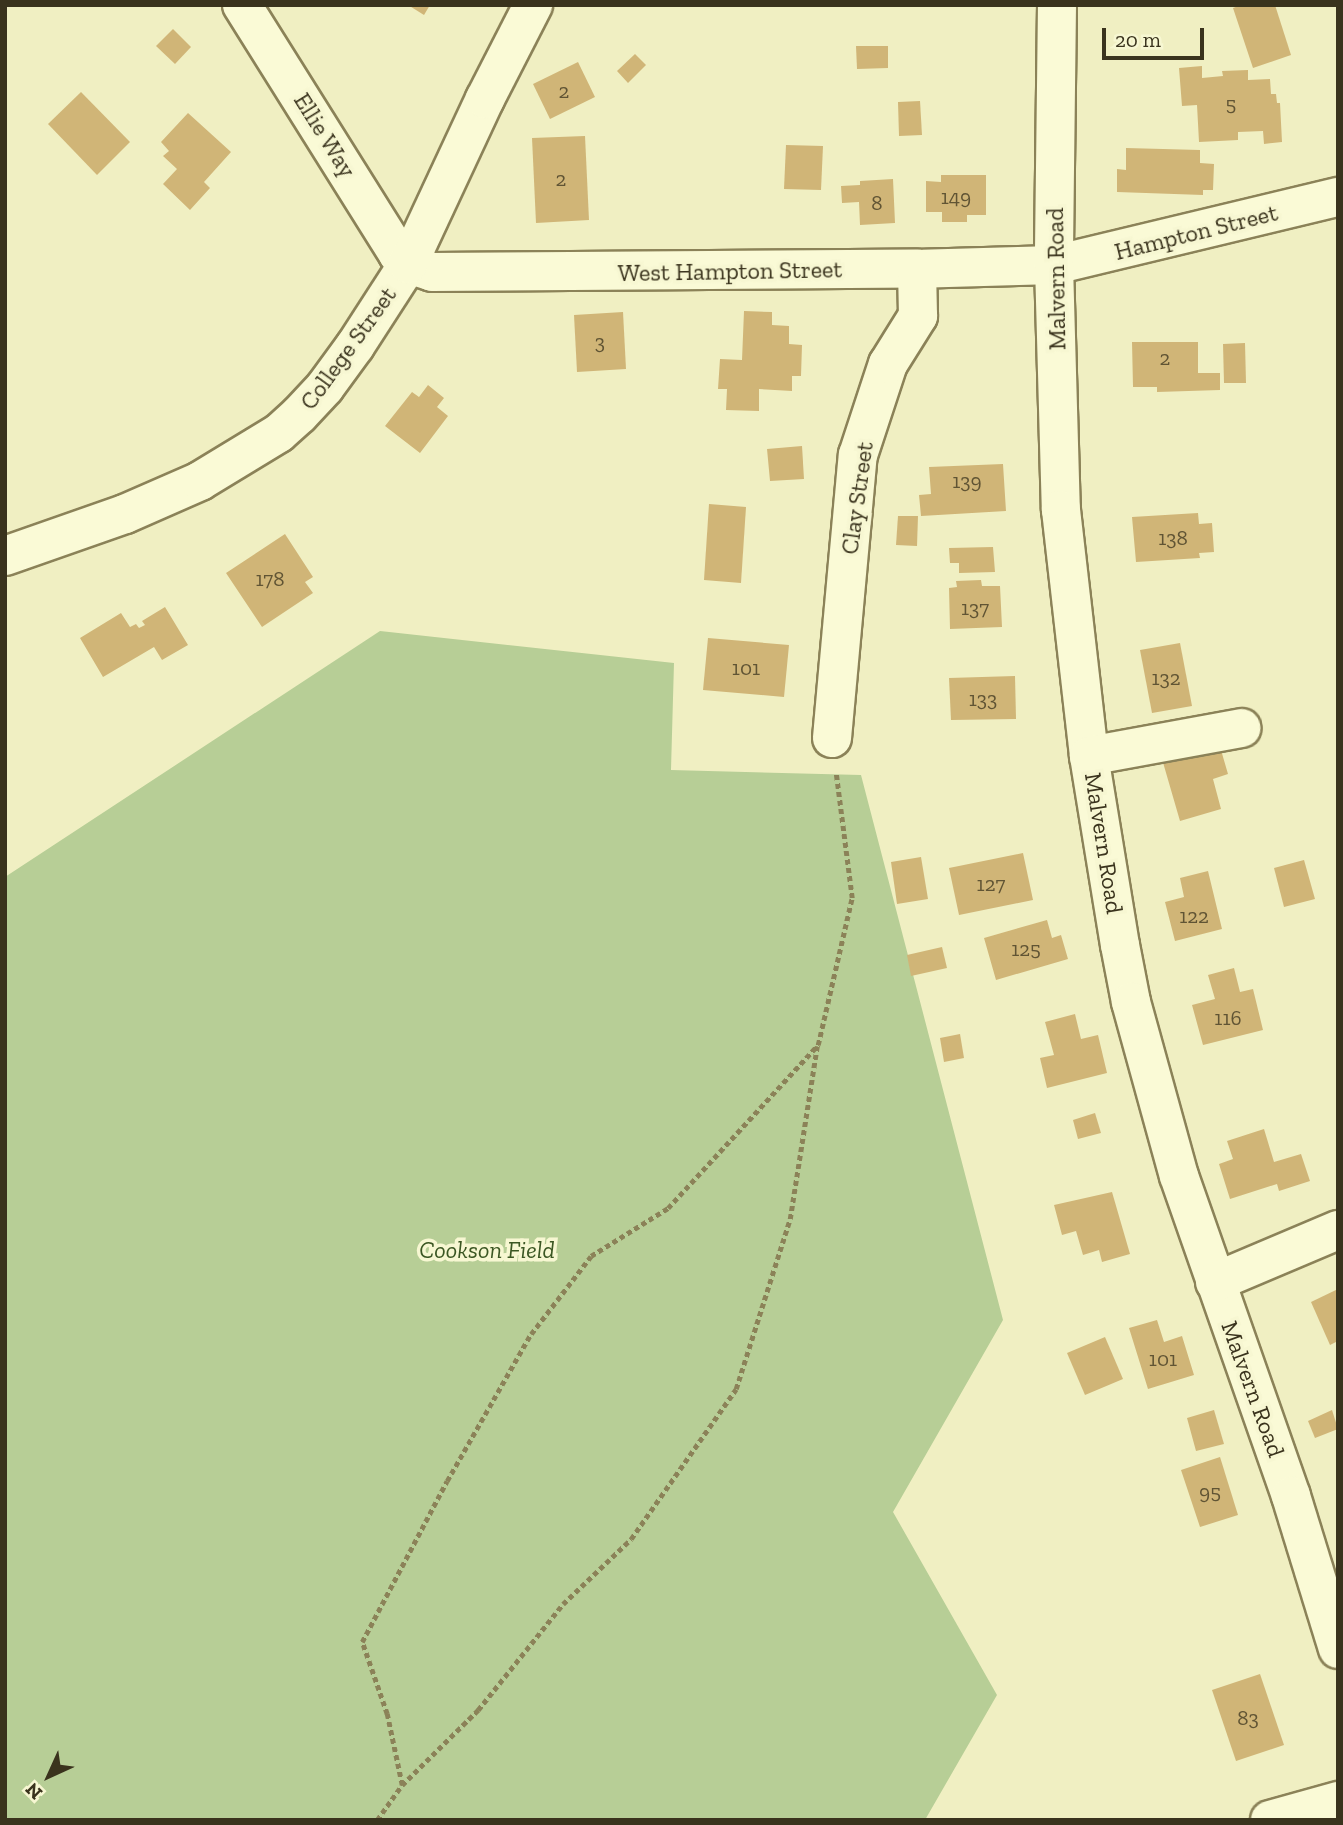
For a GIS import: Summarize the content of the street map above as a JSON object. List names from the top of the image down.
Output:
{
  "streets": {
    "street": [
      "Ellie Way",
      "Hampton Street",
      "West Hampton Street",
      "Malvern Road",
      "College Street",
      "Clay Street"
    ]
  },
  "crossings": [
    ["Ellie Way", "West Hampton Street"],
    ["Ellie Way", "College Street"],
    ["Hampton Street", "West Hampton Street"],
    ["Hampton Street", "Malvern Road"],
    ["West Hampton Street", "Malvern Road"],
    ["West Hampton Street", "College Street"],
    ["West Hampton Street", "Clay Street"]
  ],
  "parks": ["Cookson Field"],
  "house_numbers": [
    "2",
    "5",
    "2",
    "149",
    "8",
    "3",
    "2",
    "139",
    "138",
    "178",
    "137",
    "101",
    "132",
    "133",
    "127",
    "122",
    "125",
    "116",
    "101",
    "95",
    "83"
  ],
  "scale_bar": "20 m",
  "north": "bottom left"
}
